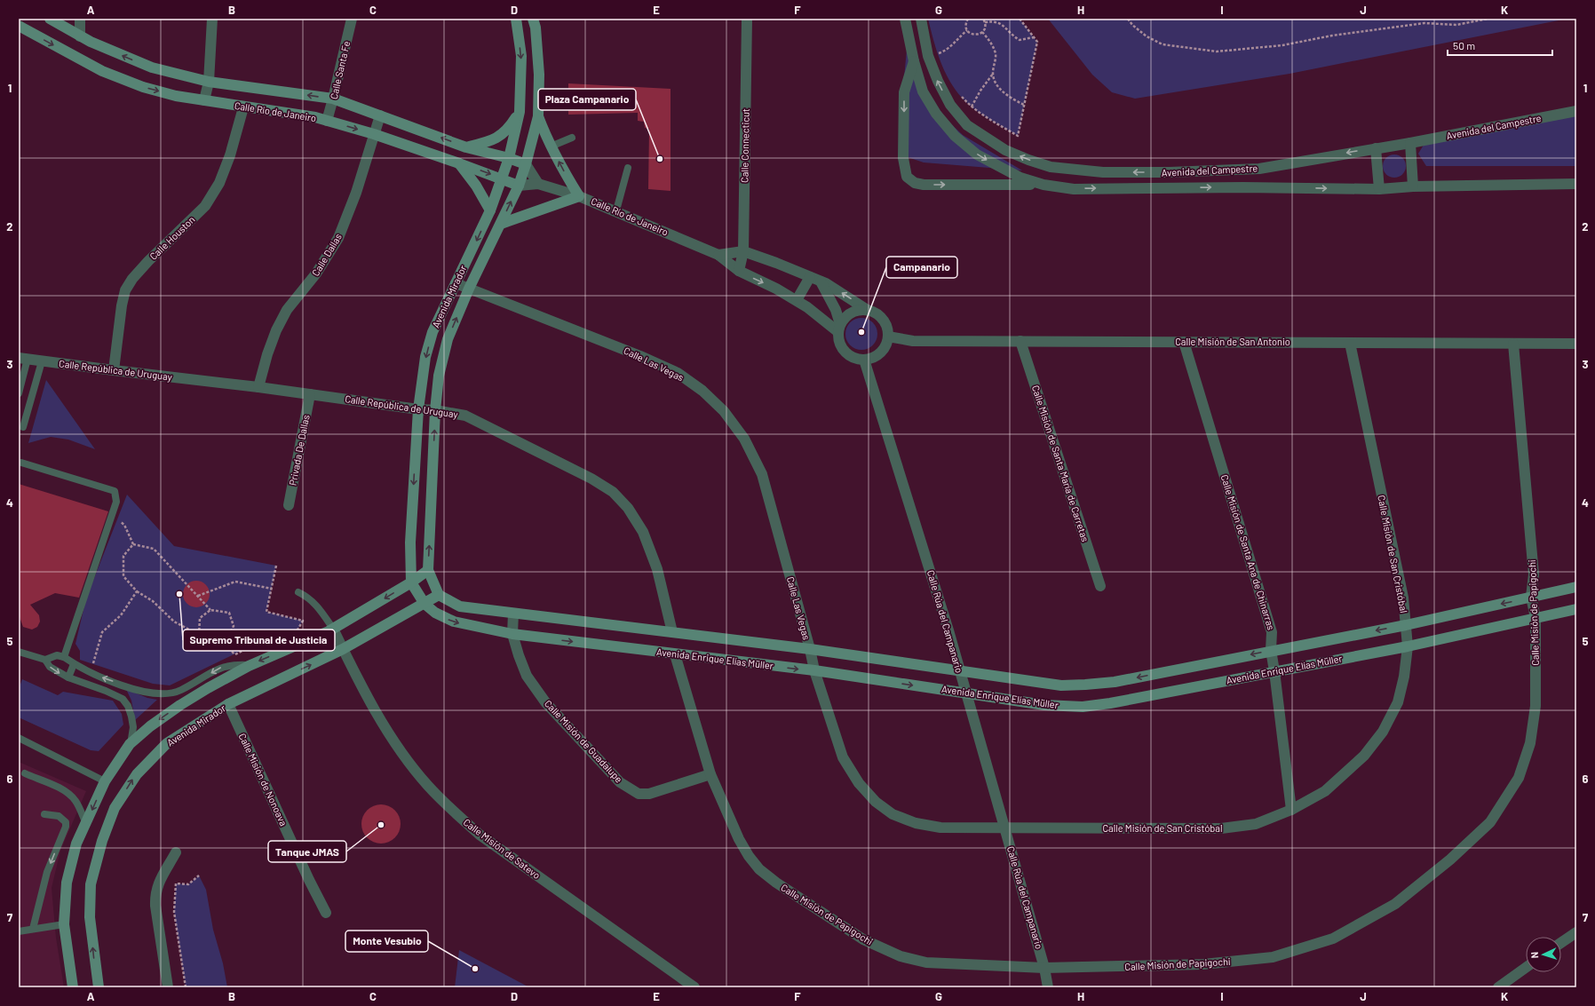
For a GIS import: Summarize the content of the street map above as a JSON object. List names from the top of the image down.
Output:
{
  "streets": {
    "main road": ["Calle Río de Janeiro", "Avenida Mirador", "Avenida Enrique Elías Müller"],
    "street": [
      "Calle Santa Fe",
      "Avenida del Campestre",
      "Calle Connecticut",
      "Calle Houston",
      "Calle Dallas",
      "Calle Misión de San Antonio",
      "Calle Las Vegas",
      "Calle República de Uruguay",
      "Privada De Dallas",
      "Calle Misión de Santa María de Carretas",
      "Calle Misión de Santa Ana de Chinarras",
      "Calle Misión de San Cristóbal",
      "Calle Misión de Papigochi",
      "Calle Rúa del Campanario",
      "Calle Misión de Guadalupe",
      "Calle Misión de Nonoava",
      "Calle Misión de Satevo"
    ]
  },
  "crossings": [
    ["Calle Santa Fe", "Calle Río de Janeiro"],
    ["Calle Río de Janeiro", "Calle Connecticut"],
    ["Calle Río de Janeiro", "Calle Houston"],
    ["Calle Río de Janeiro", "Calle Dallas"],
    ["Calle Río de Janeiro", "Avenida Mirador"],
    ["Calle Río de Janeiro", "Calle Misión de San Antonio"],
    ["Calle Río de Janeiro", "Calle Rúa del Campanario"],
    ["Calle Houston", "Calle República de Uruguay"],
    ["Calle Dallas", "Calle República de Uruguay"],
    ["Avenida Mirador", "Calle Las Vegas"],
    ["Avenida Mirador", "Calle República de Uruguay"],
    ["Avenida Mirador", "Avenida Enrique Elías Müller"],
    ["Avenida Mirador", "Calle Misión de Nonoava"],
    ["Avenida Mirador", "Calle Misión de Satevo"],
    ["Calle Misión de San Antonio", "Calle Misión de Santa María de Carretas"],
    ["Calle Misión de San Antonio", "Calle Misión de Santa Ana de Chinarras"],
    ["Calle Misión de San Antonio", "Calle Misión de San Cristóbal"],
    ["Calle Misión de San Antonio", "Calle Misión de Papigochi"],
    ["Calle Misión de San Antonio", "Calle Rúa del Campanario"],
    ["Calle Las Vegas", "Calle Misión de San Cristóbal"],
    ["Calle Las Vegas", "Avenida Enrique Elías Müller"],
    ["Calle República de Uruguay", "Privada De Dallas"],
    ["Calle República de Uruguay", "Avenida Enrique Elías Müller"],
    ["Calle Misión de Santa Ana de Chinarras", "Calle Misión de San Cristóbal"],
    ["Calle Misión de Santa Ana de Chinarras", "Avenida Enrique Elías Müller"],
    ["Calle Misión de San Cristóbal", "Calle Rúa del Campanario"],
    ["Calle Misión de San Cristóbal", "Avenida Enrique Elías Müller"],
    ["Calle Misión de Papigochi", "Calle Rúa del Campanario"],
    ["Calle Misión de Papigochi", "Avenida Enrique Elías Müller"],
    ["Calle Misión de Papigochi", "Calle Misión de Guadalupe"],
    ["Calle Rúa del Campanario", "Avenida Enrique Elías Müller"],
    ["Avenida Enrique Elías Müller", "Calle Misión de Guadalupe"]
  ],
  "places": [
    "Plaza Campanario",
    "Campanario",
    "Supremo Tribunal de Justicia",
    "Tanque JMAS",
    "Monte Vesubio"
  ],
  "scale_bar": "50 m",
  "north": "left",
  "grid": {
    "columns": [
      "A",
      "B",
      "C",
      "D",
      "E",
      "F",
      "G",
      "H",
      "I",
      "J",
      "K"
    ],
    "rows": [
      "1",
      "2",
      "3",
      "4",
      "5",
      "6",
      "7"
    ]
  }
}
